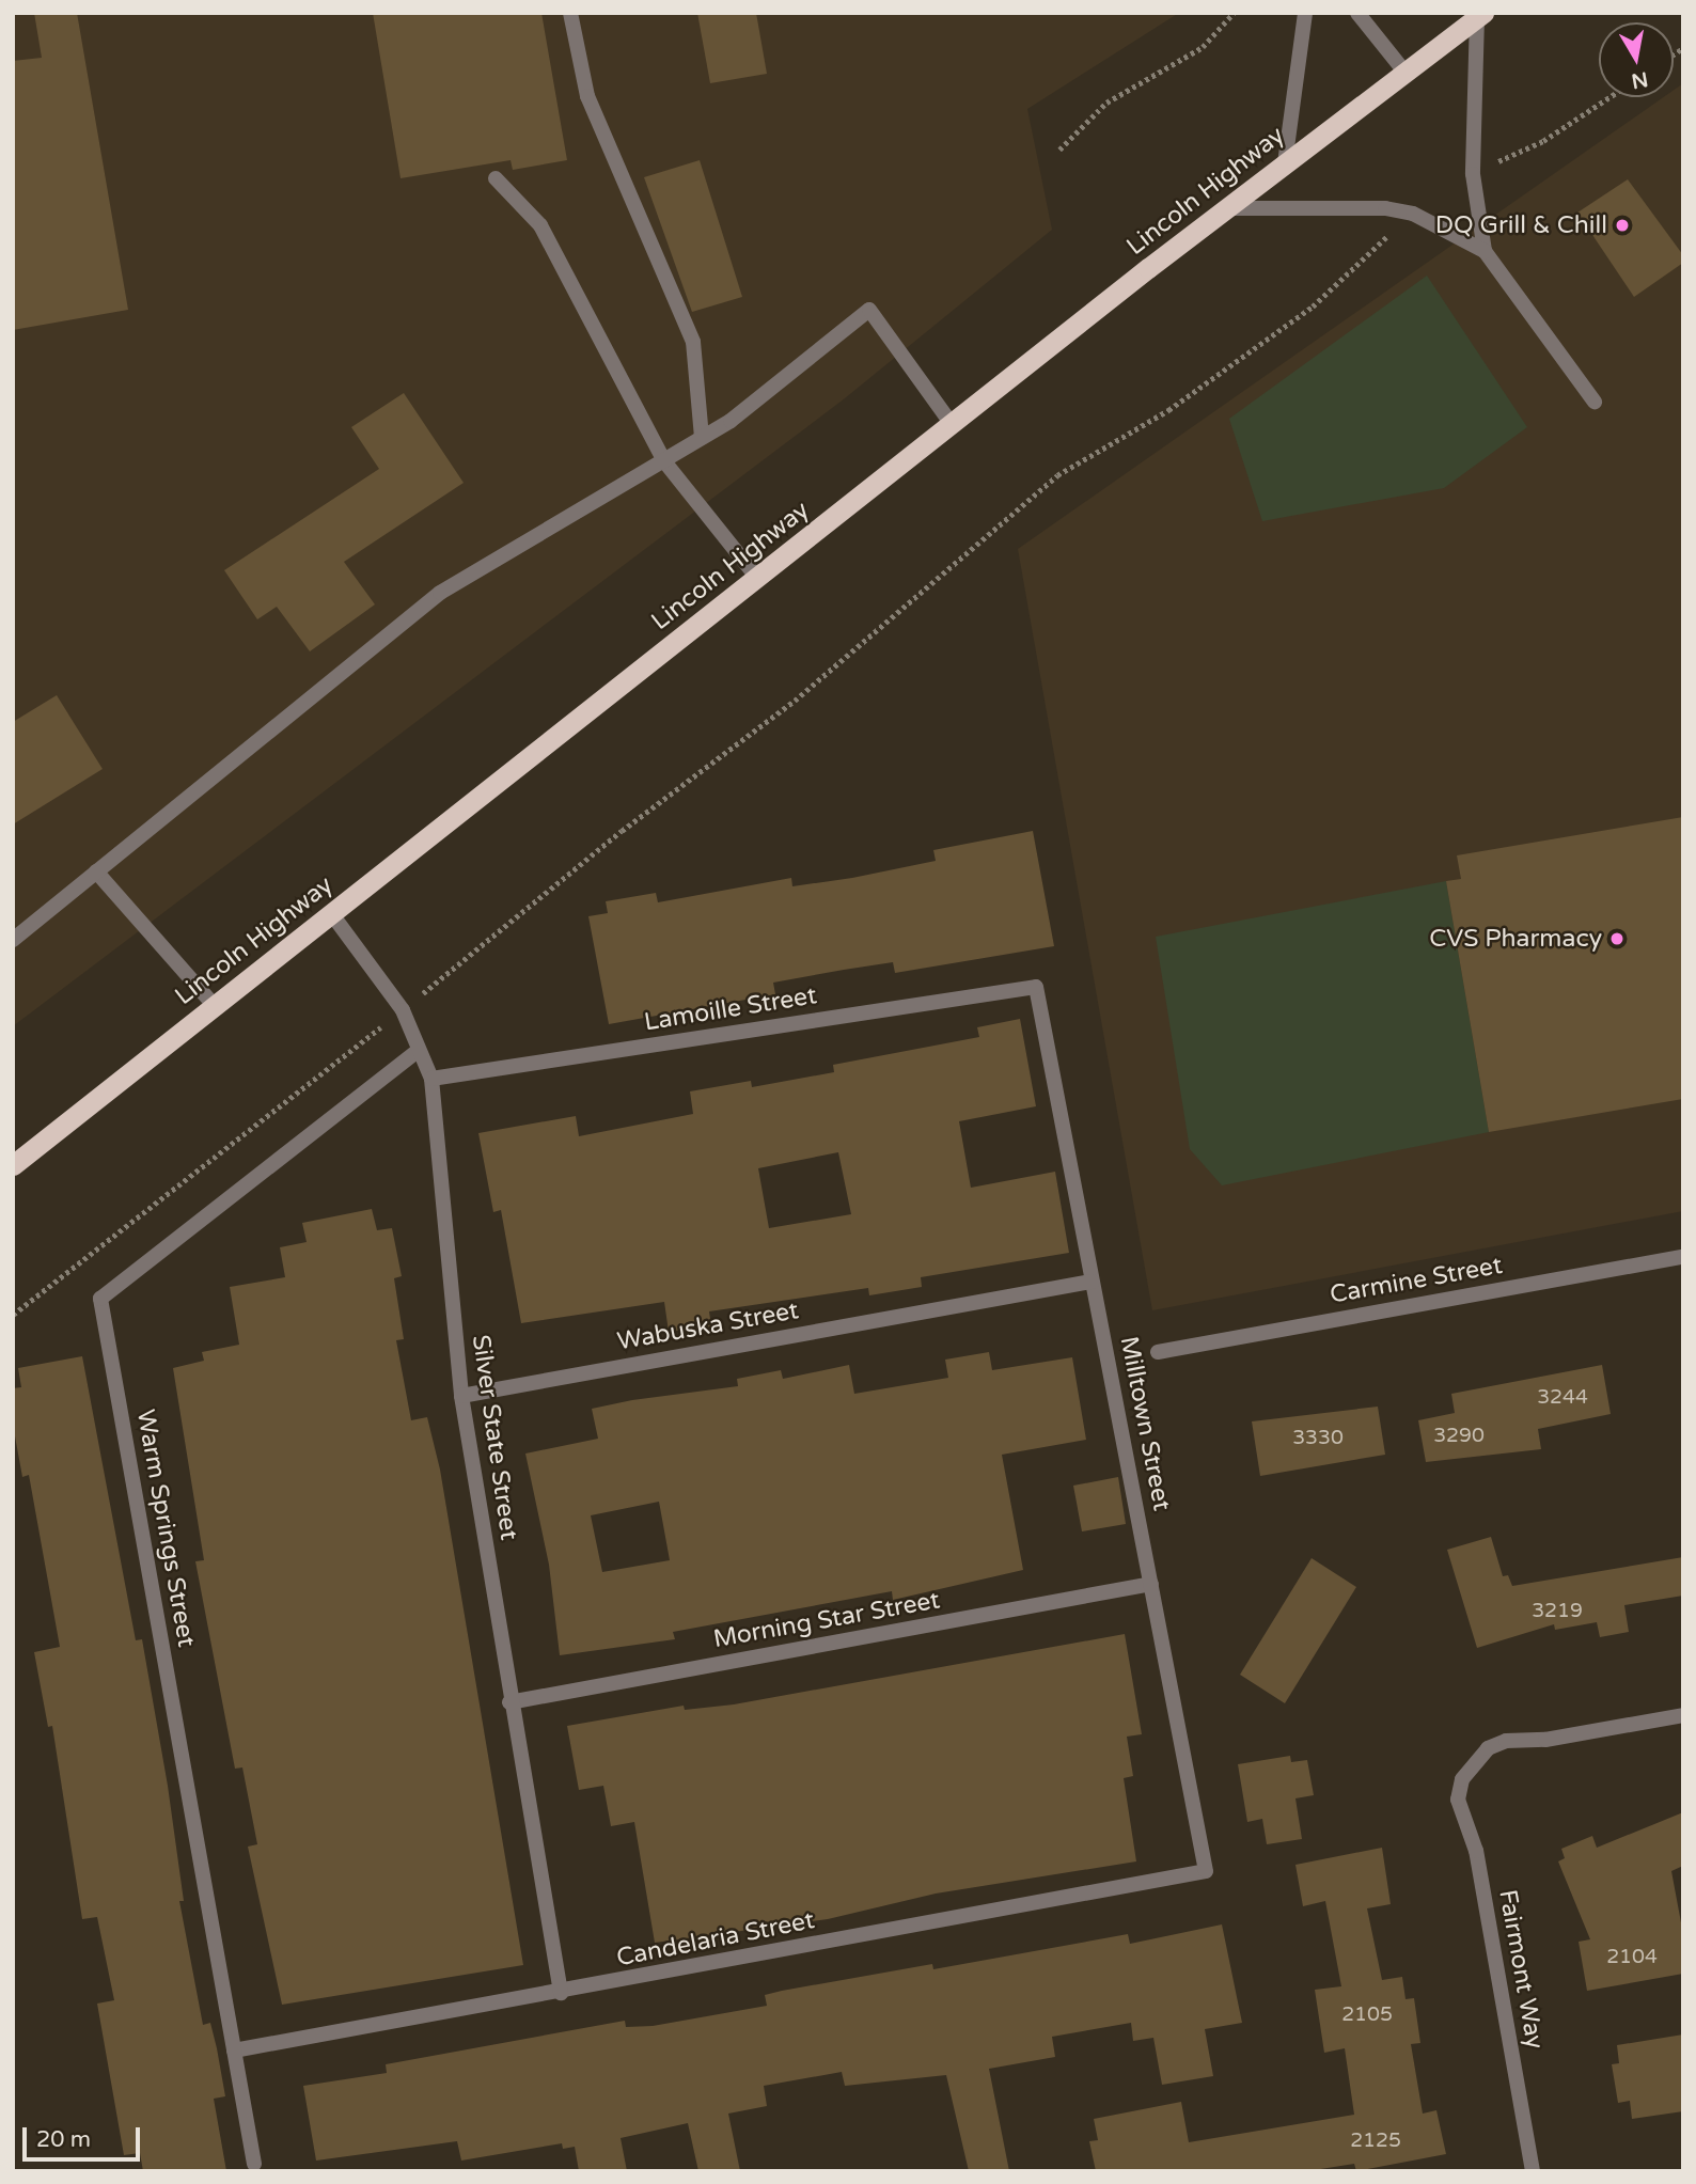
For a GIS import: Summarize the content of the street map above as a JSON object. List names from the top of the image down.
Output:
{
  "streets": {
    "highway": ["Lincoln Highway"],
    "street": [
      "Lamoille Street",
      "Carmine Street",
      "Wabuska Street",
      "Milltown Street",
      "Silver State Street",
      "Warm Springs Street",
      "Morning Star Street",
      "Candelaria Street",
      "Fairmont Way"
    ]
  },
  "crossings": [
    ["Lincoln Highway", "Silver State Street"],
    ["Lamoille Street", "Milltown Street"],
    ["Lamoille Street", "Silver State Street"],
    ["Wabuska Street", "Milltown Street"],
    ["Wabuska Street", "Silver State Street"],
    ["Milltown Street", "Morning Star Street"],
    ["Milltown Street", "Candelaria Street"],
    ["Silver State Street", "Warm Springs Street"],
    ["Silver State Street", "Morning Star Street"],
    ["Silver State Street", "Candelaria Street"],
    ["Warm Springs Street", "Candelaria Street"]
  ],
  "places": ["DQ Grill & Chill", "CVS Pharmacy"],
  "house_numbers": [
    "3244",
    "3290",
    "3330",
    "3219",
    "2104",
    "2105",
    "2125"
  ],
  "scale_bar": "20 m",
  "north": "bottom"
}
